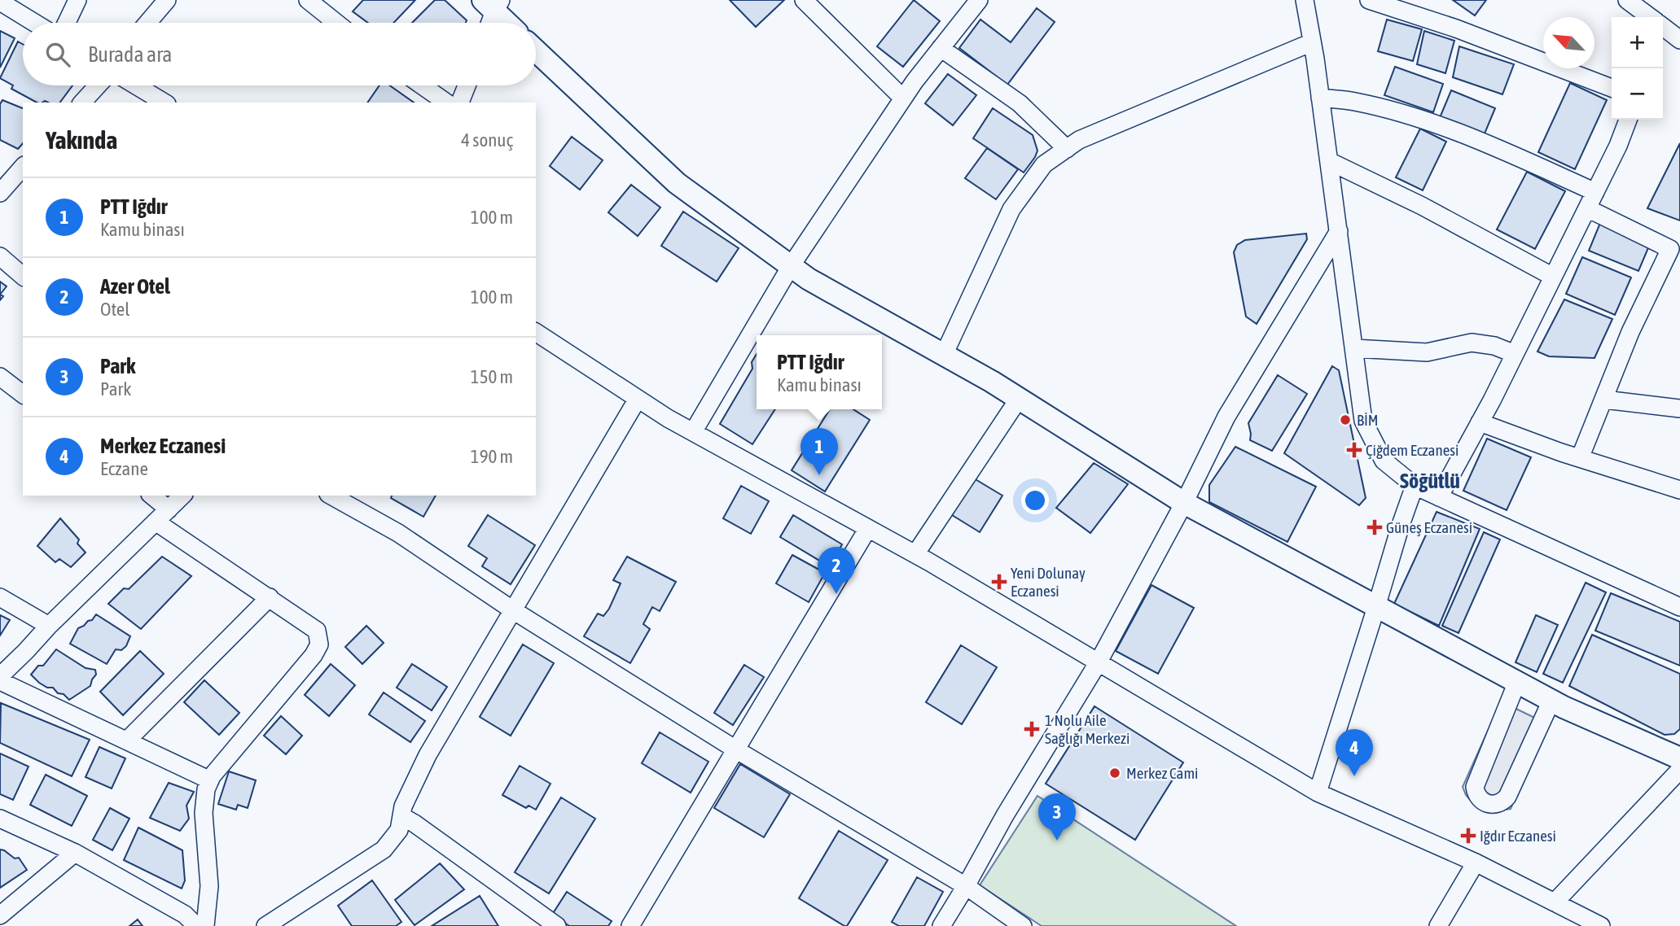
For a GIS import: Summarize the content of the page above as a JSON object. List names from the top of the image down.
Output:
{
  "districts": ["Söğütlü"],
  "places": {
    "other": ["BİM", "Merkez Cami"],
    "health": [
      "Çiğdem Eczanesi",
      "Güneş Eczanesi",
      "Yeni Dolunay Eczanesi",
      "1 Nolu Aile Sağlığı Merkezi",
      "Iğdır Eczanesi"
    ]
  },
  "north": "top left",
  "page": {
    "map_buttons": ["+", "−"],
    "search": "Burada ara",
    "heading": ["Yakında", "4 sonuç"],
    "list": [
      {
        "mark": "1",
        "name": "PTT Iğdır",
        "note": "Kamu binası",
        "value": "100 m"
      },
      {
        "mark": "2",
        "name": "Azer Otel",
        "note": "Otel",
        "value": "100 m"
      },
      {
        "mark": "3",
        "name": "Park",
        "note": "Park",
        "value": "150 m"
      },
      {
        "mark": "4",
        "name": "Merkez Eczanesi",
        "note": "Eczane",
        "value": "190 m"
      }
    ],
    "popup": ["PTT Iğdır", "Kamu binası"],
    "pins": [
      "1",
      "2",
      "4",
      "3"
    ]
  }
}
